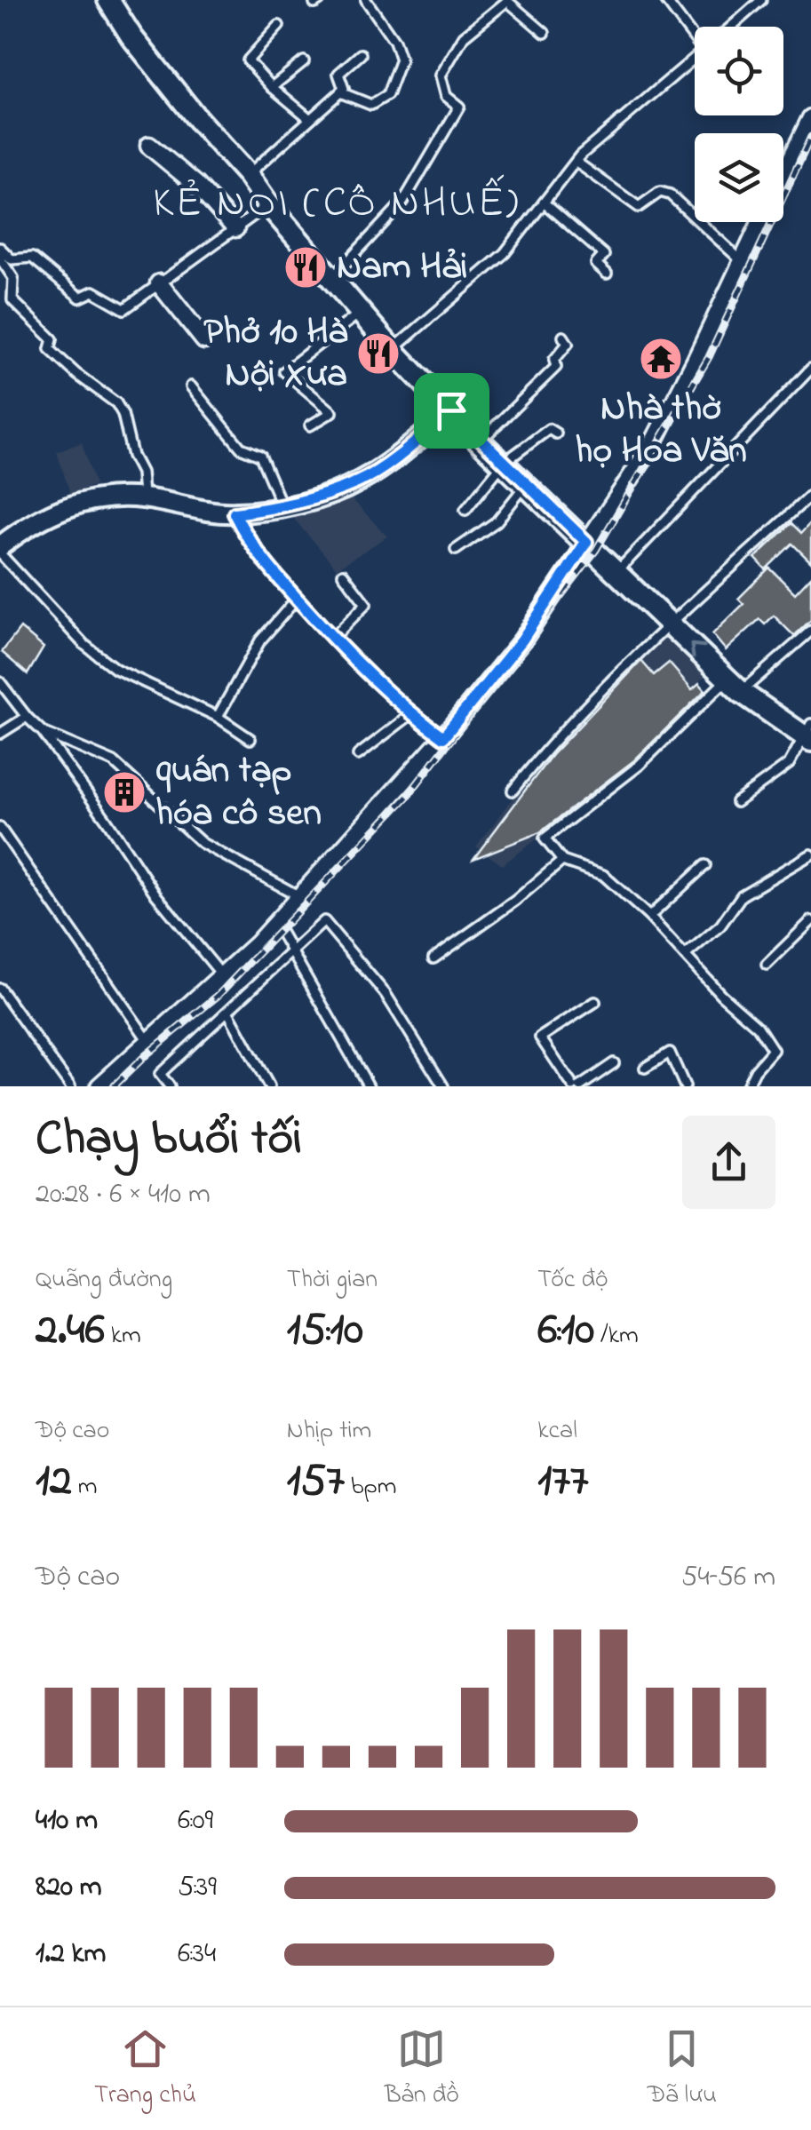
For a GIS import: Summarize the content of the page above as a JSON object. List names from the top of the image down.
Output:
{
  "districts": ["KẺ NOI (CỔ NHUẾ)"],
  "places": {
    "restaurant": ["Nam Hải", "Phở 10 Hà Nội Xưa"],
    "temple": ["Nhà thờ họ Hoa Văn"],
    "building": ["quán tạp hóa cô sen"]
  },
  "page": {
    "heading": ["Chạy buổi tối", "20:28 · 6 × 410 m"],
    "stats": [
      ["Quãng đường", "2.46 km"],
      ["Thời gian", "15:10"],
      ["Tốc độ", "6:10 /km"],
      ["Độ cao", "12 m"],
      ["Nhịp tim", "157 bpm"],
      ["kcal", "177"]
    ],
    "chart": ["Độ cao", "54–56 m"],
    "list": [
      {
        "name": "410 m",
        "note": "6:09"
      },
      {
        "name": "820 m",
        "note": "5:39"
      },
      {
        "name": "1.2 km",
        "note": "6:34"
      }
    ],
    "tabs": ["Trang chủ", "Bản đồ", "Đã lưu"]
  }
}
